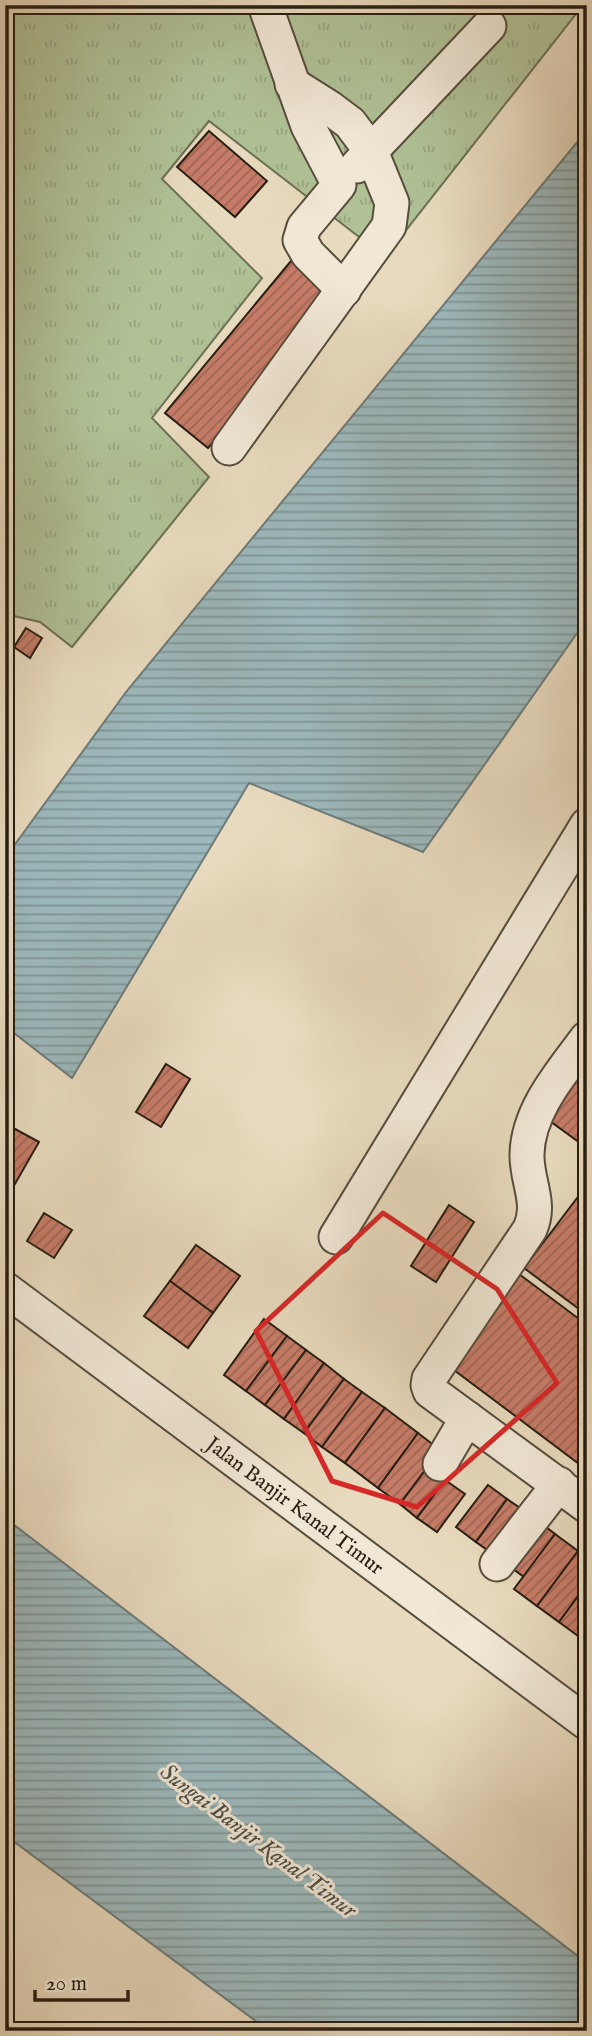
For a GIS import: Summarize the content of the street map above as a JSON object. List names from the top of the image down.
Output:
{
  "streets": {
    "street": ["Jalan Banjir Kanal Timur"]
  },
  "water": ["Sungai Banjir Kanal Timur"],
  "scale_bar": "20 m"
}
